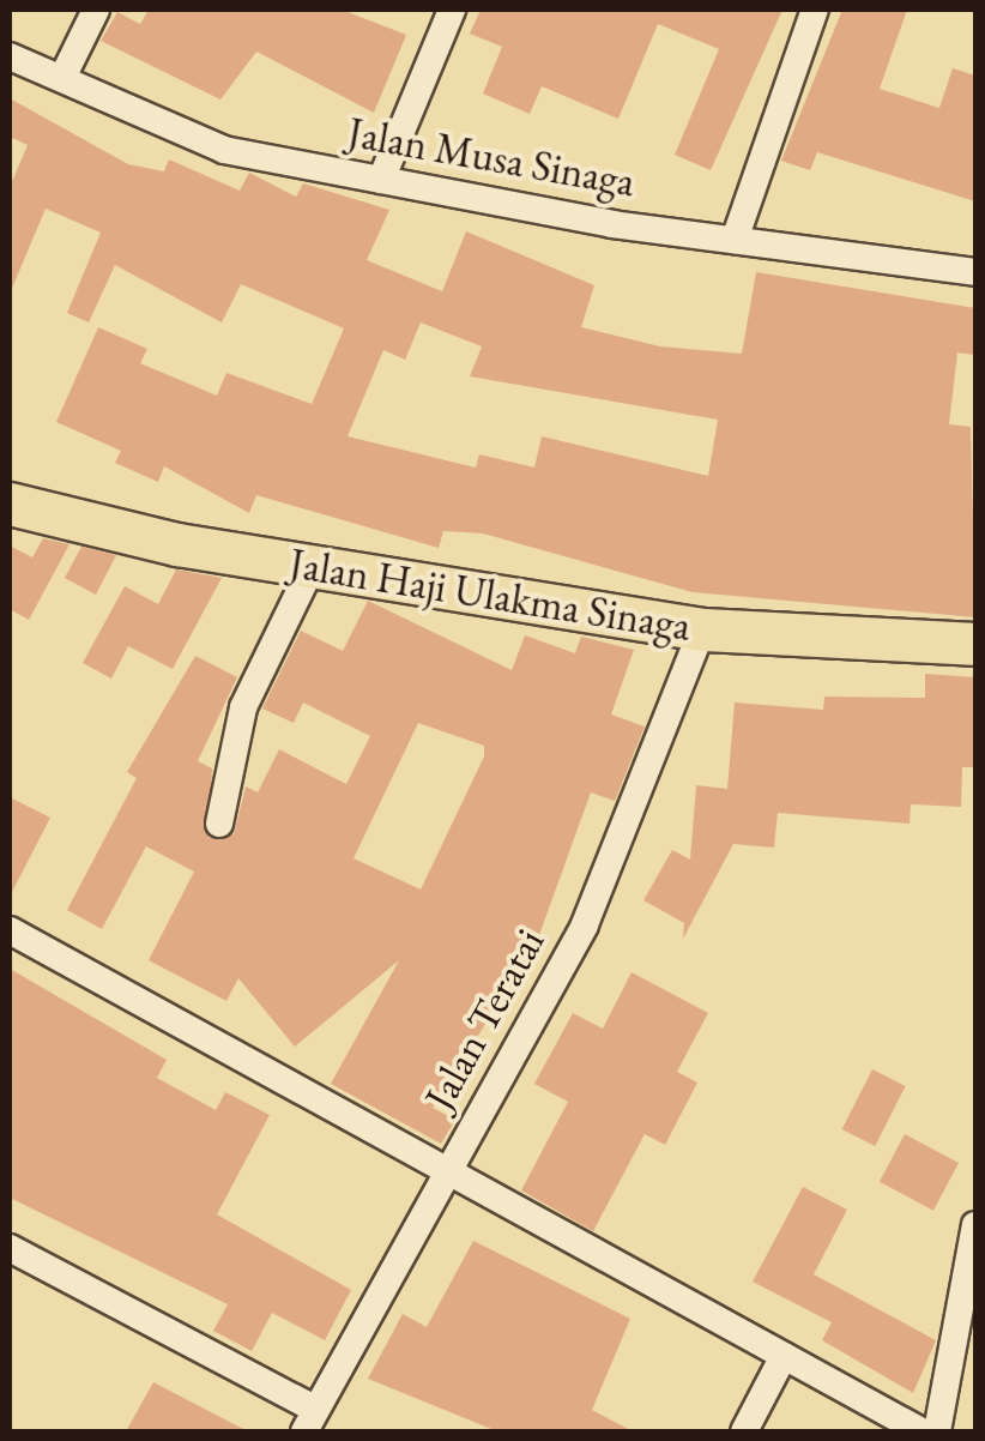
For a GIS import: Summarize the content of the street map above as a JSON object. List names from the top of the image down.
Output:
{
  "streets": {
    "main road": ["Jalan Haji Ulakma Sinaga"],
    "street": ["Jalan Musa Sinaga", "Jalan Teratai"]
  },
  "crossings": [
    ["Jalan Haji Ulakma Sinaga", "Jalan Teratai"]
  ]
}
